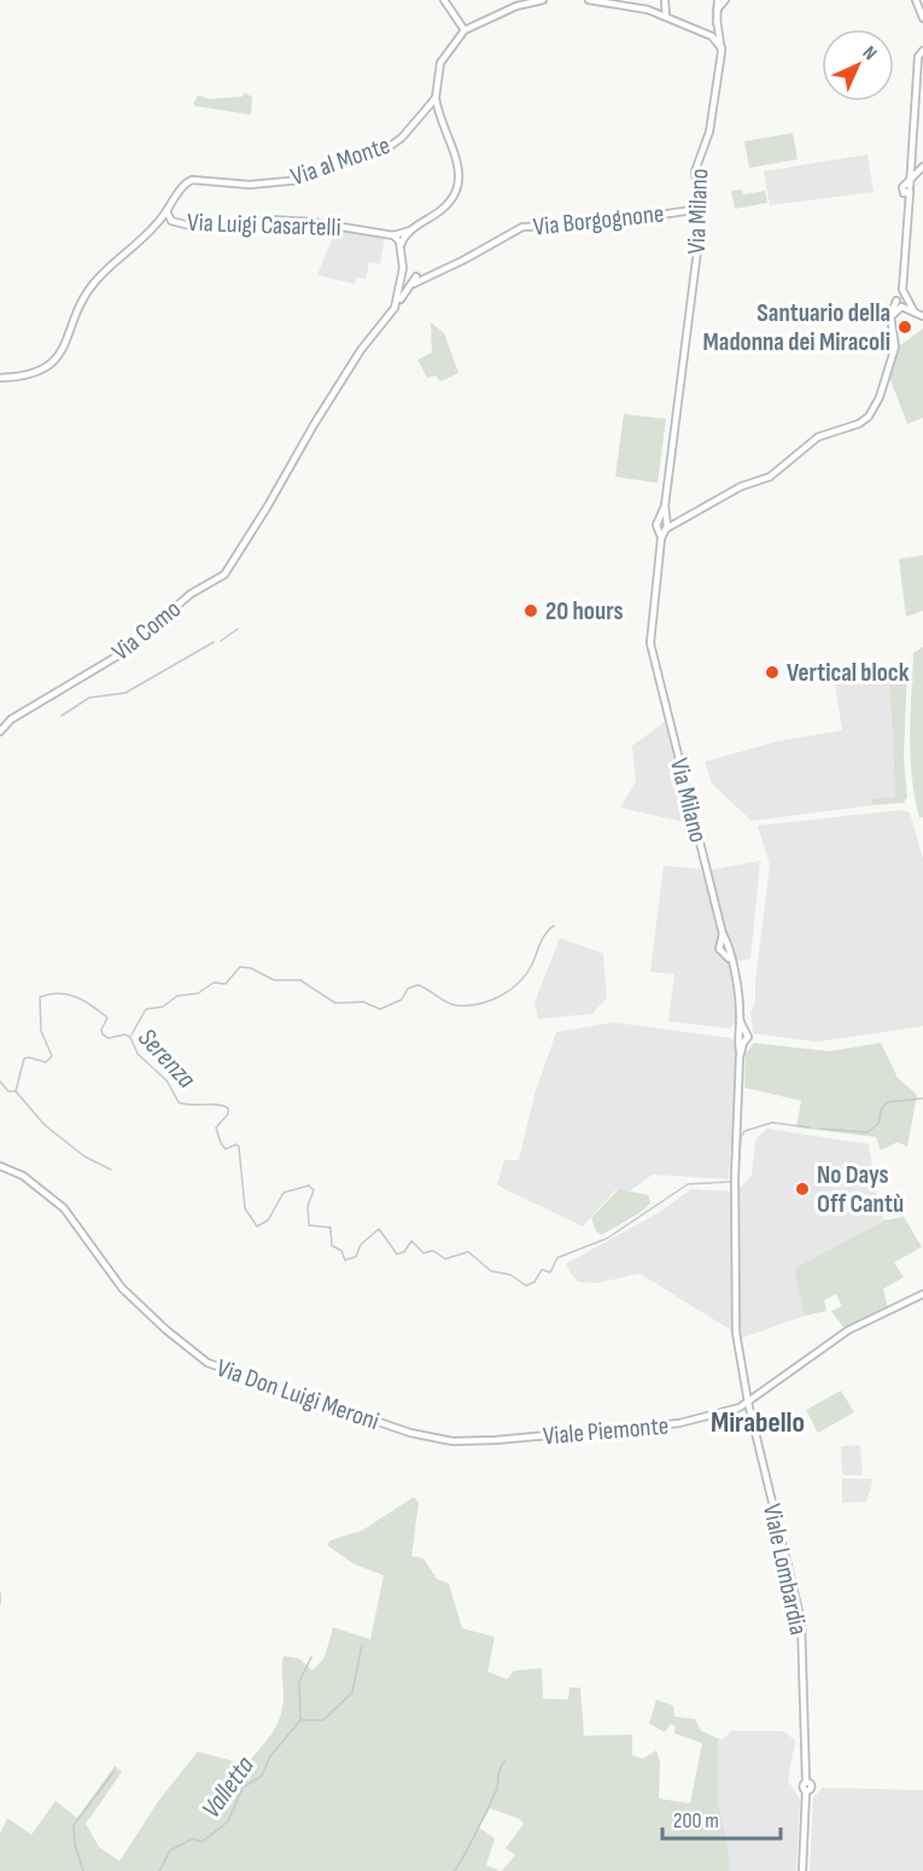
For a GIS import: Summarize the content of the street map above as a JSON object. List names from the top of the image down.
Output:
{
  "streets": {
    "street": [
      "Via al Monte",
      "Via Milano",
      "Via Borgognone",
      "Via Luigi Casartelli",
      "Via Como",
      "Via Don Luigi Meroni",
      "Viale Piemonte",
      "Viale Lombardia"
    ]
  },
  "crossings": [
    ["Via al Monte", "Via Luigi Casartelli"],
    ["Via Milano", "Via Borgognone"],
    ["Via Don Luigi Meroni", "Viale Piemonte"],
    ["Viale Piemonte", "Viale Lombardia"]
  ],
  "districts": ["Mirabello"],
  "water": ["Serenza", "Valletta"],
  "places": [
    "Santuario della Madonna dei Miracoli",
    "20 hours",
    "Vertical block",
    "No Days Off Cantù"
  ],
  "scale_bar": "200 m",
  "north": "top right"
}
